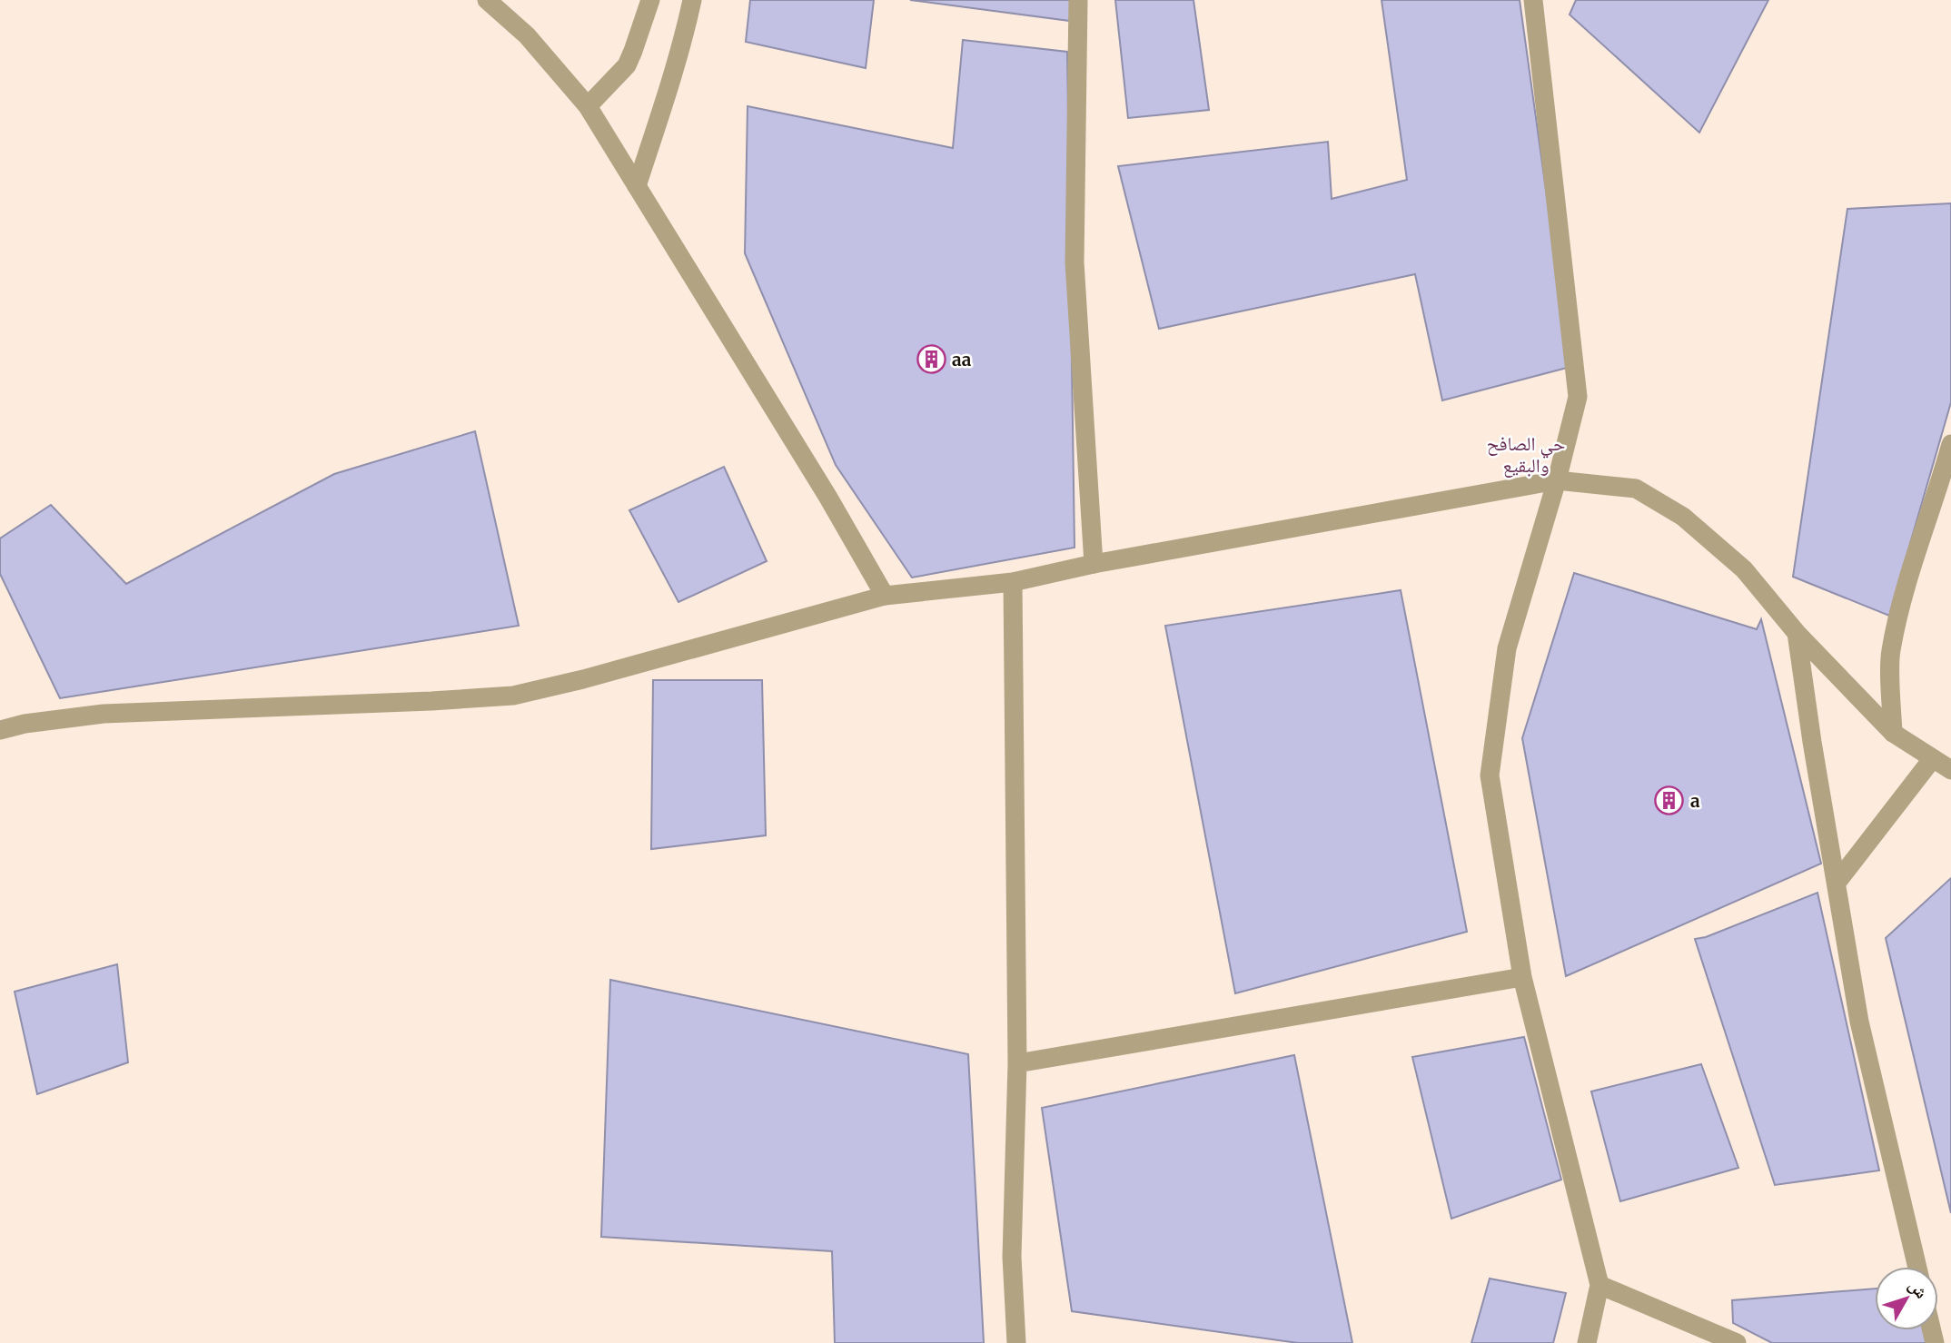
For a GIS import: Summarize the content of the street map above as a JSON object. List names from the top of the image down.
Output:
{
  "districts": ["حي الصافح والبقيع"],
  "places": {
    "building": ["aa", "a"]
  },
  "north": "top right"
}
